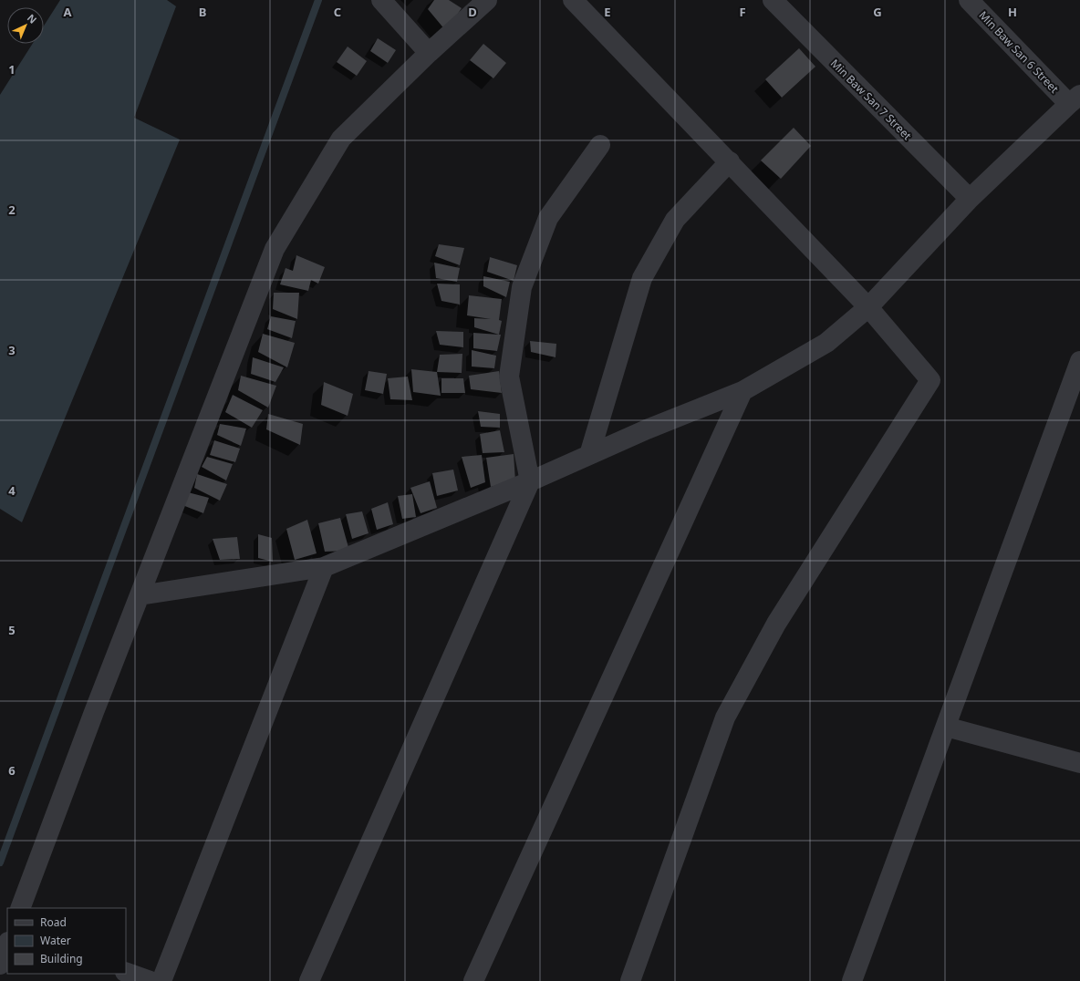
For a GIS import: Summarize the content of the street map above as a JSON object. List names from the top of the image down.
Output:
{
  "streets": {
    "street": ["Min Baw San 6 Street", "Min Baw San 7 Street"]
  },
  "legend": ["Road", "Water", "Building"],
  "north": "top right",
  "grid": {
    "columns": [
      "A",
      "B",
      "C",
      "D",
      "E",
      "F",
      "G",
      "H"
    ],
    "rows": [
      "1",
      "2",
      "3",
      "4",
      "5",
      "6"
    ]
  }
}
